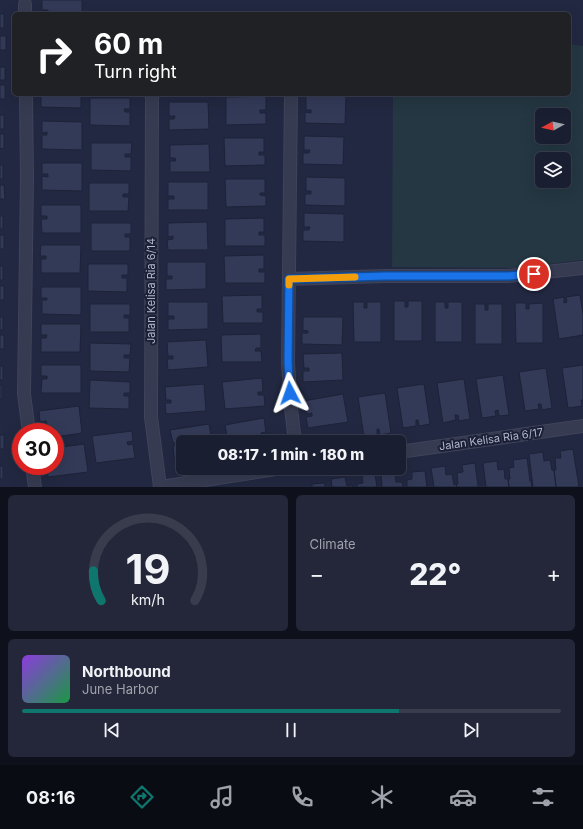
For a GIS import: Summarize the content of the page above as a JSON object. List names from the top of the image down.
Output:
{
  "streets": {
    "street": ["Jalan Kelisa Ria 6/14", "Jalan Kelisa Ria 6/17"]
  },
  "north": "left",
  "page": {
    "turn": ["60 m", "Turn right"],
    "limit": "30",
    "trip": "08:17 · 1 min · 180 m",
    "tile": "Climate",
    "heat": ["−", "22°", "+"],
    "song": ["Northbound", "June Harbor"],
    "tabs": "08:16",
    "gauge": ["19", "km/h"]
  }
}
